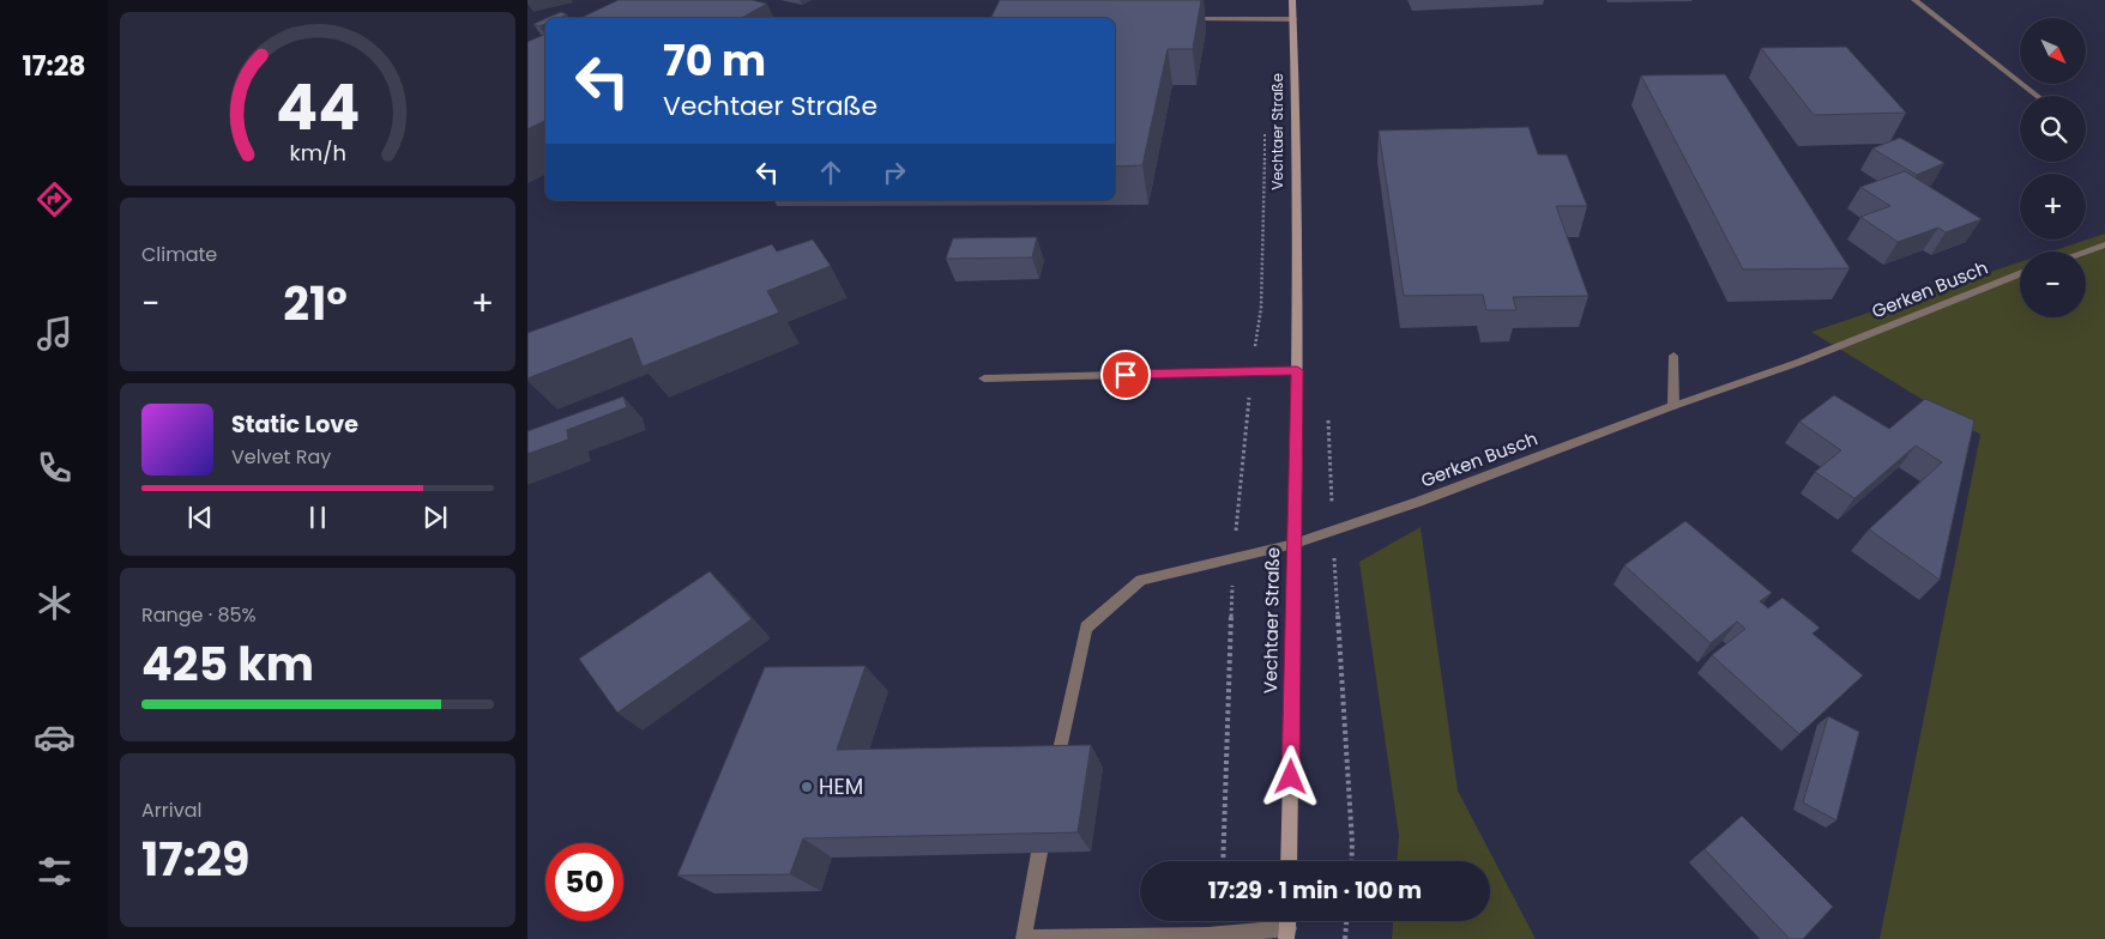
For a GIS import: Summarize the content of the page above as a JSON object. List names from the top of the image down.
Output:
{
  "streets": {
    "main road": ["Vechtaer Straße"],
    "street": ["Gerken Busch"]
  },
  "crossings": [
    ["Vechtaer Straße", "Gerken Busch"]
  ],
  "places": ["HEM"],
  "north": "bottom right",
  "page": {
    "tabs": "17:28",
    "map_buttons": ["+", "−"],
    "turn": ["70 m", "Vechtaer Straße"],
    "tile": [
      "Climate",
      ["Range · 85%", "425 km"],
      ["Arrival", "17:29"]
    ],
    "heat": ["−", "21°", "+"],
    "song": ["Static Love", "Velvet Ray"],
    "limit": "50",
    "trip": "17:29 · 1 min · 100 m",
    "gauge": ["44", "km/h"]
  }
}
